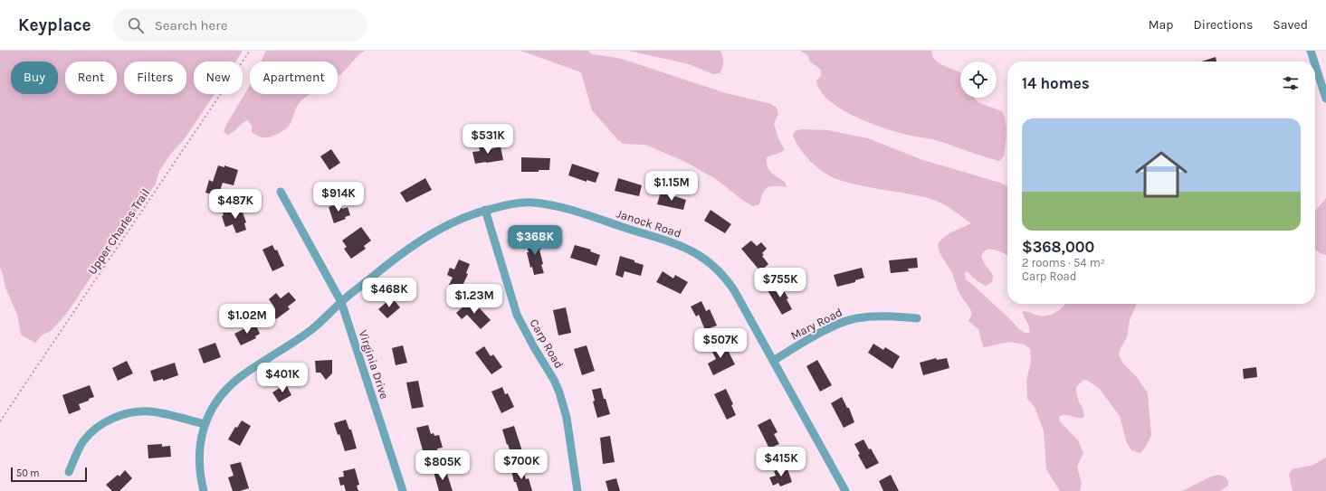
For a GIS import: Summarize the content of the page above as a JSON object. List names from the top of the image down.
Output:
{
  "streets": {
    "street": [
      "Janock Road",
      "Mary Road",
      "Carp Road",
      "Virginia Drive"
    ],
    "path": ["Upper Charles Trail"]
  },
  "crossings": [
    ["Janock Road", "Mary Road"],
    ["Janock Road", "Carp Road"],
    ["Janock Road", "Virginia Drive"]
  ],
  "scale_bar": "50 m",
  "page": {
    "header": "Keyplace",
    "search": "Search here",
    "nav": ["Map", "Directions", "Saved"],
    "chip": [
      "Buy",
      "Rent",
      "Filters",
      "New",
      "Apartment"
    ],
    "heading": "14 homes",
    "list": [
      {
        "name": "$368,000",
        "note": "2 rooms · 54 m² · Carp Road"
      }
    ],
    "price": [
      "$531K",
      "$1.15M",
      "$914K",
      "$487K",
      "$368K",
      "$755K",
      "$468K",
      "$1.23M",
      "$1.02M",
      "$507K",
      "$401K",
      "$415K",
      "$700K",
      "$805K"
    ],
    "scale": "50 m"
  }
}
